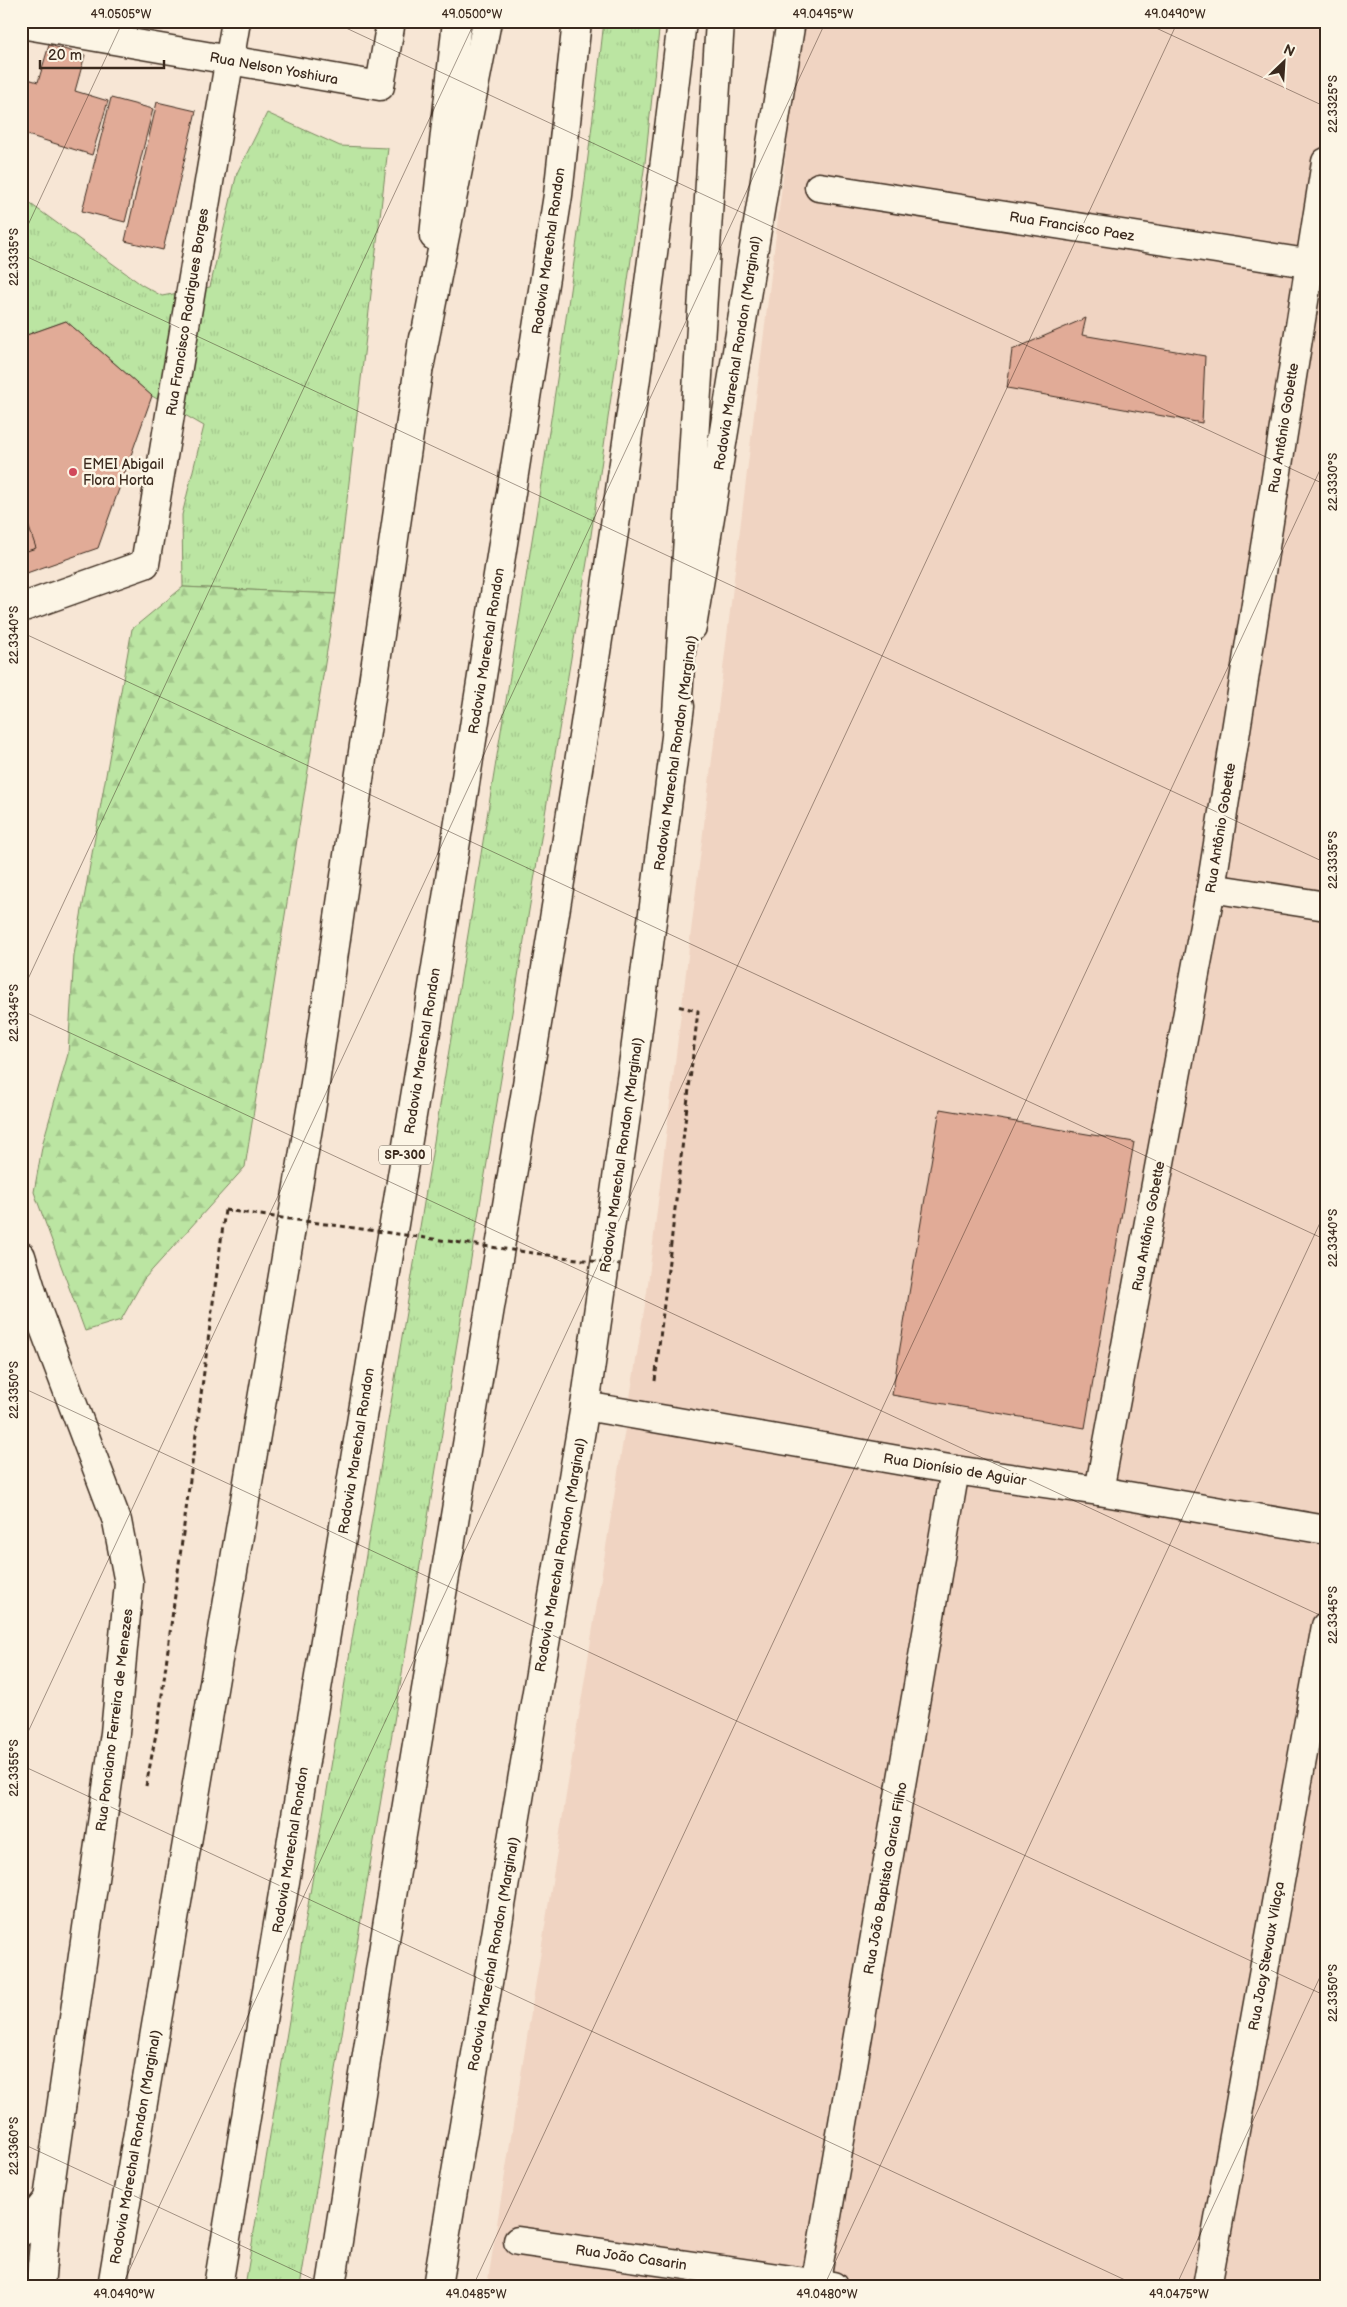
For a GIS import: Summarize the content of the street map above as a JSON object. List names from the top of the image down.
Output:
{
  "streets": {
    "main road": [
      "Rua Nelson Yoshiura",
      "Rua Francisco Paez",
      "Rodovia Marechal Rondon",
      "Rua Francisco Rodrigues Borges",
      "Rodovia Marechal Rondon (Marginal)",
      "Rua Antônio Gobette",
      "SP-300",
      "Rua Dionísio de Aguiar",
      "Rua Ponciano Ferreira de Menezes",
      "Rua João Baptista Garcia Filho",
      "Rua Jacy Stevaux Vilaça",
      "Rua João Casarin"
    ]
  },
  "crossings": [
    ["Rua Nelson Yoshiura", "Rua Francisco Rodrigues Borges"],
    ["Rua Francisco Paez", "Rua Antônio Gobette"],
    ["Rodovia Marechal Rondon (Marginal)", "Rua Dionísio de Aguiar"],
    ["Rua Antônio Gobette", "Rua Dionísio de Aguiar"],
    ["Rua Dionísio de Aguiar", "Rua João Baptista Garcia Filho"],
    ["Rua João Baptista Garcia Filho", "Rua João Casarin"]
  ],
  "places": ["EMEI Abigail Flora Horta"],
  "scale_bar": "20 m",
  "north": "top right",
  "coordinates": [
    "49.0505°W",
    "49.0500°W",
    "49.0495°W",
    "49.0490°W",
    "22.3325°S",
    "22.3335°S",
    "22.3330°S",
    "22.3340°S",
    "22.3345°S",
    "22.3350°S",
    "22.3355°S",
    "22.3360°S",
    "49.0485°W",
    "49.0480°W",
    "49.0475°W"
  ]
}
